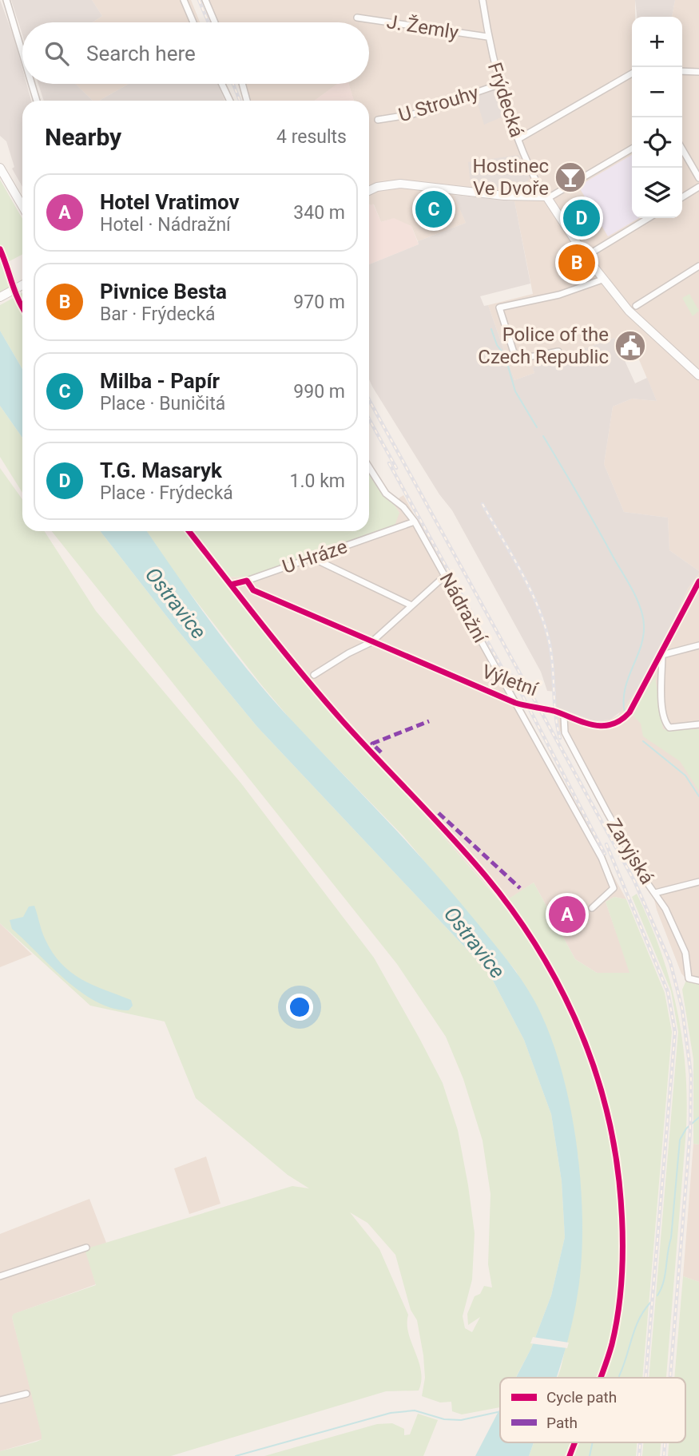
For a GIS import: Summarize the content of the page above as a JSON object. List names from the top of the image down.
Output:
{
  "streets": {
    "main road": ["Frýdecká"],
    "street": [
      "J. Žemly",
      "U Strouhy",
      "U Hráze",
      "Nádražní",
      "Výletní",
      "Zaryjská"
    ]
  },
  "crossings": [
    ["J. Žemly", "Frýdecká"],
    ["Frýdecká", "U Strouhy"],
    ["U Hráze", "Nádražní"],
    ["U Hráze", "Výletní"],
    ["Nádražní", "Výletní"],
    ["Výletní", "Zaryjská"]
  ],
  "water": ["Ostravice"],
  "places": {
    "bar": ["Hostinec Ve Dvoře"],
    "public building": ["Police of the Czech Republic"]
  },
  "legend": ["Cycle path", "Path"],
  "page": {
    "map_buttons": ["+", "−"],
    "search": "Search here",
    "heading": ["Nearby", "4 results"],
    "list": [
      {
        "mark": "A",
        "name": "Hotel Vratimov",
        "note": "Hotel · Nádražní",
        "value": "340 m"
      },
      {
        "mark": "B",
        "name": "Pivnice Besta",
        "note": "Bar · Frýdecká",
        "value": "970 m"
      },
      {
        "mark": "C",
        "name": "Milba - Papír",
        "note": "Place · Buničitá",
        "value": "990 m"
      },
      {
        "mark": "D",
        "name": "T.G. Masaryk",
        "note": "Place · Frýdecká",
        "value": "1.0 km"
      }
    ],
    "pins": [
      "C",
      "D",
      "B",
      "A"
    ]
  }
}
